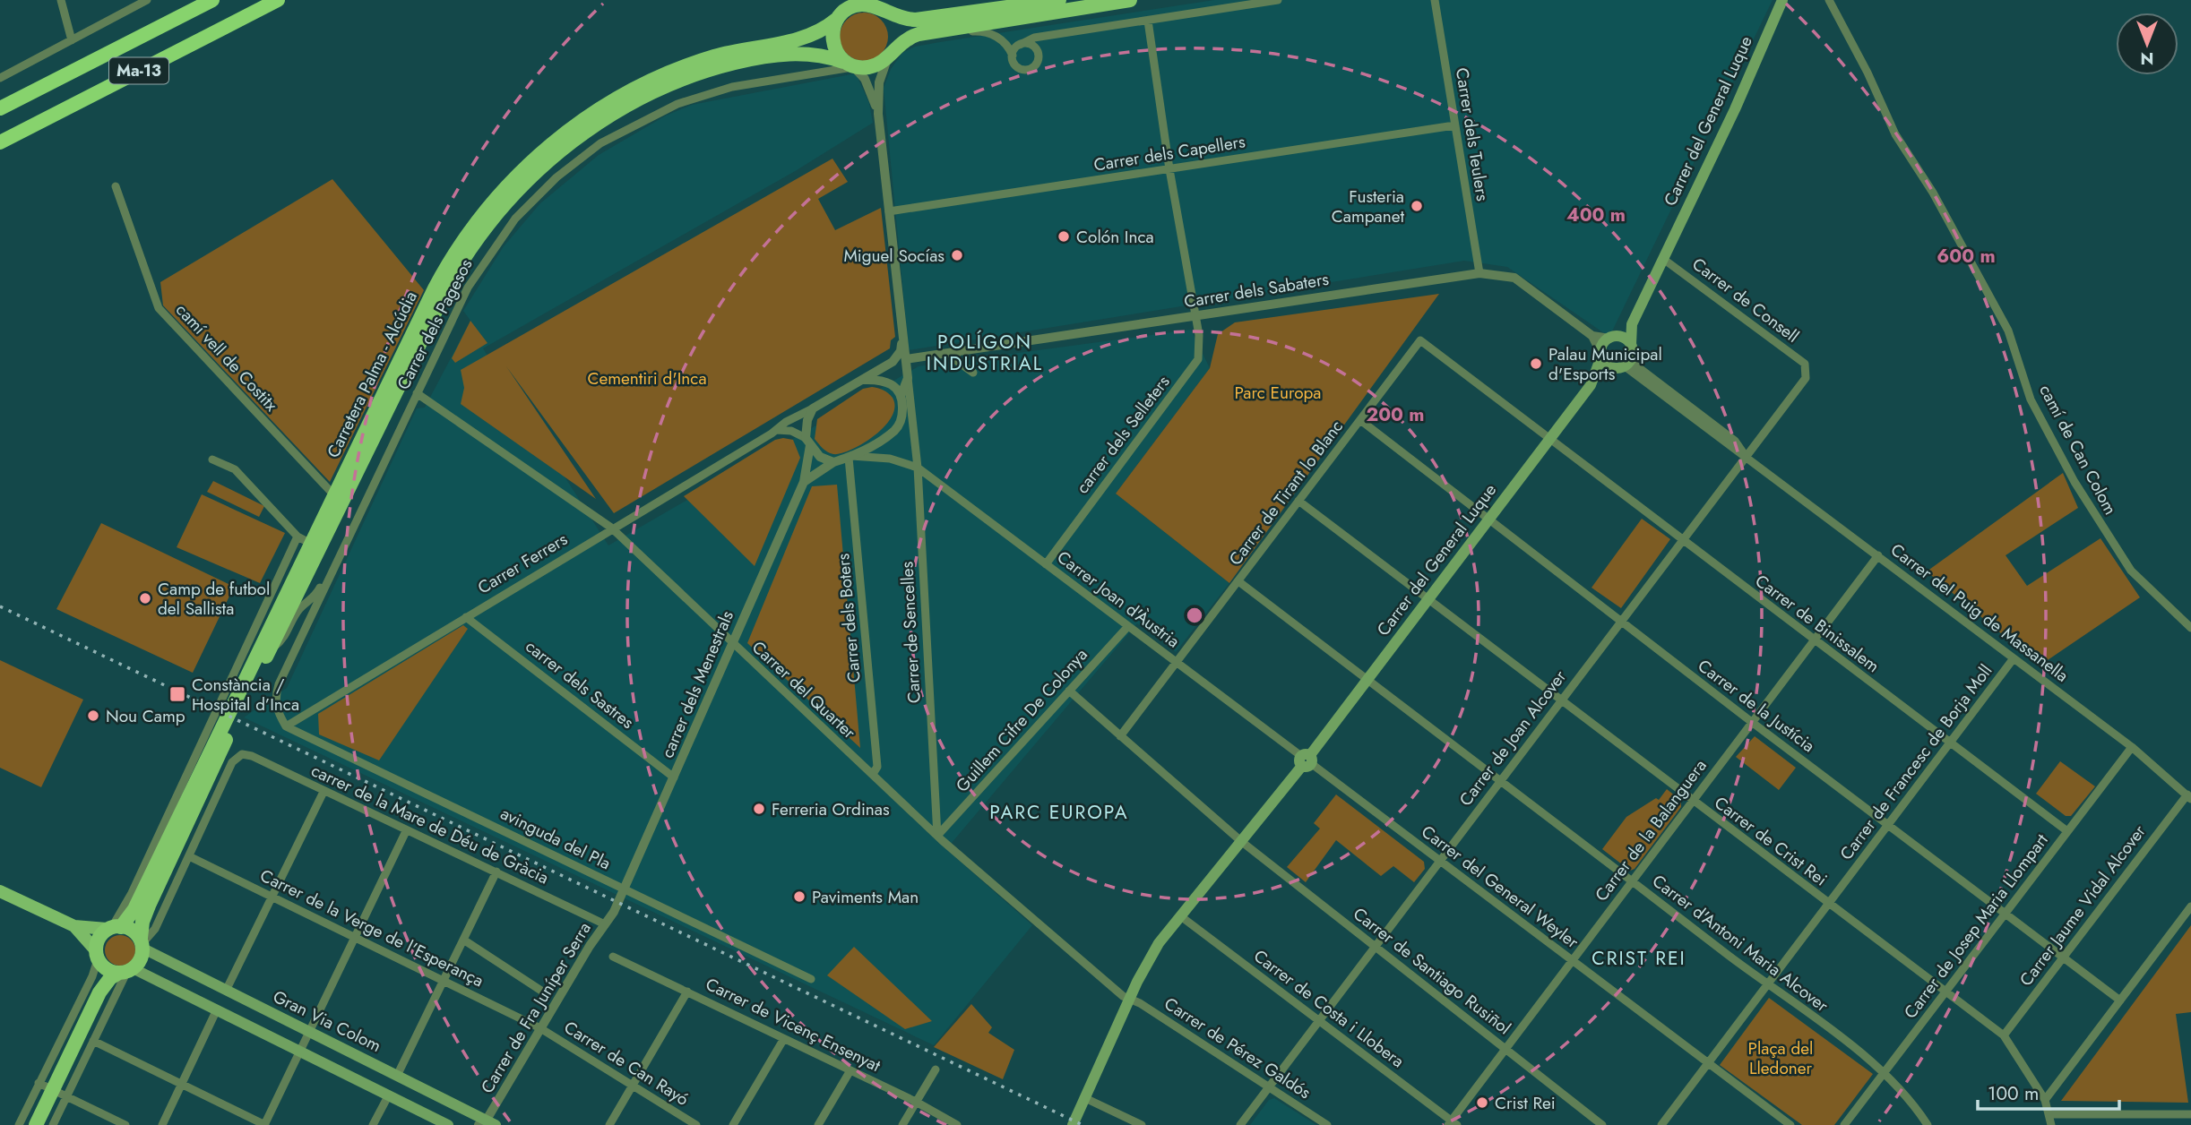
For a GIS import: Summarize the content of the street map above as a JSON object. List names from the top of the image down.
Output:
{
  "streets": {
    "highway": ["Ma-13", "Carretera Palma - Alcúdia"],
    "main road": ["Carrer del General Luque", "Gran Via Colom"],
    "street": [
      "Carrer dels Teulers",
      "Carrer dels Capellers",
      "Carrer dels Sabaters",
      "Carrer de Consell",
      "Carrer dels Pagesos",
      "camí vell de Costitx",
      "carrer dels Selleters",
      "camí de Can Colom",
      "Carrer de Tirant lo Blanc",
      "Carrer Ferrers",
      "Carrer Joan d'Àustria",
      "Carrer del Puig de Massanella",
      "Carrer dels Boters",
      "Carrer de Binissalem",
      "Carrer de Sencelles",
      "carrer dels Sastres",
      "carrer dels Menestrals",
      "Carrer del Quarter",
      "Carrer de la Justícia",
      "Guillem Cifre De Colonya",
      "Carrer de Joan Alcover",
      "Carrer de Francesc de Borja Moll",
      "carrer de la Mare de Déu de Gràcia",
      "Carrer de la Balanguera",
      "avinguda del Pla",
      "Carrer de Crist Rei",
      "Carrer del General Weyler",
      "Carrer Jaume Vidal Alcover",
      "Carrer de Josep Maria Llompart",
      "Carrer de la Verge de l'Esperança",
      "Carrer d'Antoni Maria Alcover",
      "Carrer de Santiago Rusiñol",
      "Carrer de Fra Juníper Serra",
      "Carrer de Costa i Llobera",
      "Carrer de Vicenç Ensenyat",
      "Carrer de Pérez Galdós",
      "Carrer de Can Rayó"
    ]
  },
  "crossings": [
    ["Carrer del General Luque", "Carrer dels Sabaters"],
    ["Carrer del General Luque", "Carrer de Consell"],
    ["Carrer del General Luque", "Carrer Joan d'Àustria"],
    ["Carrer del General Luque", "Carrer del Puig de Massanella"],
    ["Carrer del General Luque", "Carrer de Binissalem"],
    ["Carrer del General Luque", "Carrer del Quarter"],
    ["Carrer del General Luque", "Carrer de la Justícia"],
    ["Carrer del General Luque", "Carrer de Crist Rei"],
    ["Carrer del General Luque", "Carrer del General Weyler"],
    ["Carrer del General Luque", "Carrer d'Antoni Maria Alcover"],
    ["Carrer del General Luque", "Carrer de Santiago Rusiñol"],
    ["Carrer del General Luque", "Carrer de Costa i Llobera"],
    ["Carrer del General Luque", "Carrer de Pérez Galdós"],
    ["Carrer dels Teulers", "Carrer dels Capellers"],
    ["Carrer dels Teulers", "Carrer dels Sabaters"],
    ["Carrer dels Capellers", "carrer dels Selleters"],
    ["Carrer dels Capellers", "Carrer de Sencelles"],
    ["Carrer dels Sabaters", "carrer dels Selleters"],
    ["Carrer dels Sabaters", "Carrer del Puig de Massanella"],
    ["Carrer dels Sabaters", "Carrer de Sencelles"],
    ["Carrer de Consell", "Carrer de Joan Alcover"],
    ["Carrer dels Pagesos", "Carretera Palma - Alcúdia"],
    ["Carrer dels Pagesos", "Carrer Ferrers"],
    ["Carrer dels Pagesos", "Carrer de Sencelles"],
    ["Carrer dels Pagesos", "Carrer del Quarter"],
    ["Carrer dels Pagesos", "avinguda del Pla"],
    ["camí vell de Costitx", "Carretera Palma - Alcúdia"],
    ["Carretera Palma - Alcúdia", "Carrer de Sencelles"],
    ["Carretera Palma - Alcúdia", "Gran Via Colom"],
    ["carrer dels Selleters", "Carrer Joan d'Àustria"],
    ["Carrer de Tirant lo Blanc", "Carrer Joan d'Àustria"],
    ["Carrer de Tirant lo Blanc", "Carrer de Binissalem"],
    ["Carrer de Tirant lo Blanc", "Carrer de la Justícia"],
    ["Carrer de Tirant lo Blanc", "Carrer de Crist Rei"],
    ["Carrer de Tirant lo Blanc", "Carrer d'Antoni Maria Alcover"],
    ["Carrer de Tirant lo Blanc", "Carrer de Santiago Rusiñol"],
    ["Carrer Ferrers", "Carrer dels Boters"],
    ["Carrer Ferrers", "Carrer de Sencelles"],
    ["Carrer Ferrers", "carrer dels Sastres"],
    ["Carrer Ferrers", "carrer dels Menestrals"],
    ["Carrer Ferrers", "Carrer del Quarter"],
    ["Carrer Ferrers", "avinguda del Pla"],
    ["Carrer Joan d'Àustria", "Carrer de Sencelles"],
    ["Carrer Joan d'Àustria", "Guillem Cifre De Colonya"],
    ["Carrer Joan d'Àustria", "Carrer del General Weyler"],
    ["Carrer del Puig de Massanella", "Carrer de Joan Alcover"],
    ["Carrer del Puig de Massanella", "Carrer de Francesc de Borja Moll"],
    ["Carrer del Puig de Massanella", "Carrer de la Balanguera"],
    ["Carrer del Puig de Massanella", "Carrer Jaume Vidal Alcover"],
    ["Carrer del Puig de Massanella", "Carrer de Josep Maria Llompart"],
    ["Carrer dels Boters", "Carrer de Sencelles"],
    ["Carrer dels Boters", "carrer dels Menestrals"],
    ["Carrer dels Boters", "Carrer del Quarter"],
    ["Carrer de Binissalem", "Carrer de Joan Alcover"],
    ["Carrer de Binissalem", "Carrer de Francesc de Borja Moll"],
    ["Carrer de Binissalem", "Carrer de la Balanguera"],
    ["Carrer de Binissalem", "Carrer de Josep Maria Llompart"],
    ["Carrer de Sencelles", "carrer dels Menestrals"],
    ["Carrer de Sencelles", "Carrer del Quarter"],
    ["Carrer de Sencelles", "Guillem Cifre De Colonya"],
    ["carrer dels Sastres", "carrer dels Menestrals"],
    ["carrer dels Menestrals", "Carrer del Quarter"],
    ["carrer dels Menestrals", "avinguda del Pla"],
    ["carrer dels Menestrals", "Carrer de Fra Juníper Serra"],
    ["Carrer del Quarter", "Guillem Cifre De Colonya"],
    ["Carrer del Quarter", "Carrer de Pérez Galdós"],
    ["Carrer de la Justícia", "Carrer de Joan Alcover"],
    ["Carrer de la Justícia", "Carrer de Francesc de Borja Moll"],
    ["Carrer de la Justícia", "Carrer de la Balanguera"],
    ["Carrer de la Justícia", "Carrer Jaume Vidal Alcover"],
    ["Carrer de la Justícia", "Carrer de Josep Maria Llompart"],
    ["Guillem Cifre De Colonya", "Carrer de Santiago Rusiñol"],
    ["Carrer de Joan Alcover", "Carrer de Crist Rei"],
    ["Carrer de Joan Alcover", "Carrer del General Weyler"],
    ["Carrer de Joan Alcover", "Carrer d'Antoni Maria Alcover"],
    ["Carrer de Joan Alcover", "Carrer de Santiago Rusiñol"],
    ["Carrer de Joan Alcover", "Carrer de Costa i Llobera"],
    ["Carrer de Joan Alcover", "Carrer de Pérez Galdós"],
    ["Carrer de Francesc de Borja Moll", "Carrer de Crist Rei"],
    ["Carrer de Francesc de Borja Moll", "Carrer del General Weyler"],
    ["Carrer de Francesc de Borja Moll", "Carrer d'Antoni Maria Alcover"],
    ["carrer de la Mare de Déu de Gràcia", "Carrer de la Verge de l'Esperança"],
    ["carrer de la Mare de Déu de Gràcia", "Carrer de Fra Juníper Serra"],
    ["Carrer de la Balanguera", "Carrer de Crist Rei"],
    ["Carrer de la Balanguera", "Carrer del General Weyler"],
    ["Carrer de la Balanguera", "Carrer d'Antoni Maria Alcover"],
    ["Carrer de la Balanguera", "Carrer de Santiago Rusiñol"],
    ["Carrer de la Balanguera", "Carrer de Costa i Llobera"],
    ["Carrer de Crist Rei", "Carrer Jaume Vidal Alcover"],
    ["Carrer de Crist Rei", "Carrer de Josep Maria Llompart"],
    ["Carrer de Josep Maria Llompart", "Carrer d'Antoni Maria Alcover"],
    ["Carrer de la Verge de l'Esperança", "Carrer de Fra Juníper Serra"],
    ["Carrer de la Verge de l'Esperança", "Carrer de Can Rayó"],
    ["Carrer de Fra Juníper Serra", "Gran Via Colom"],
    ["Carrer de Fra Juníper Serra", "Carrer de Can Rayó"]
  ],
  "districts": ["POLÍGON INDUSTRIAL", "PARC EUROPA", "CRIST REI"],
  "parks": ["Cementiri d'Inca", "Parc Europa", "Plaça del Lledoner"],
  "places": {
    "other": [
      "Fusteria Campanet",
      "Colón Inca",
      "Miguel Socías",
      "Palau Municipal d'Esports",
      "Camp de futbol del Sallista",
      "Nou Camp",
      "Ferreria Ordinas",
      "Paviments Man",
      "Crist Rei"
    ],
    "transit": ["Constància / Hospital d’Inca"]
  },
  "scale_bar": "100 m",
  "north": "bottom",
  "rings": ["400 m", "600 m", "200 m"]
}
